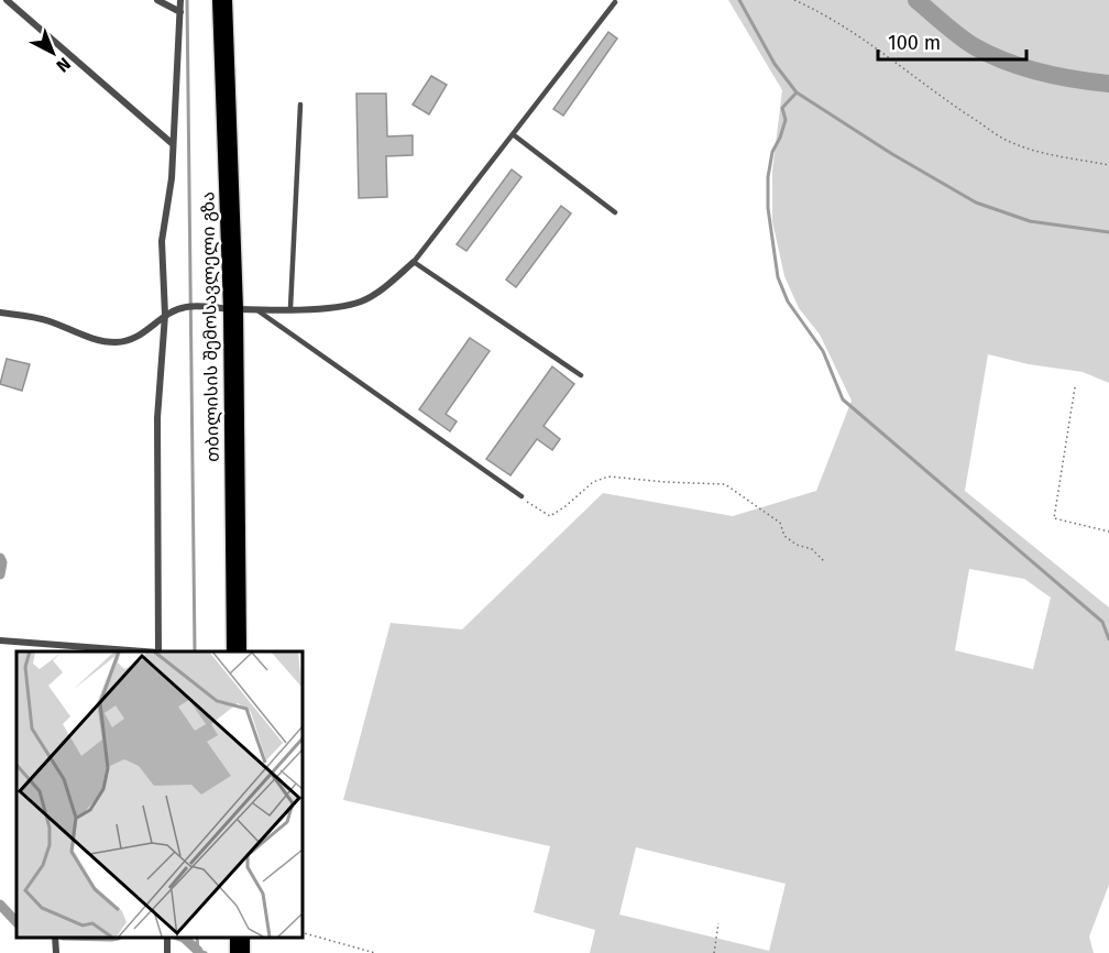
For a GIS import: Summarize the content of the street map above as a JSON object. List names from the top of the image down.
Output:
{
  "streets": {
    "highway": ["თბილისის შემოსავლელი გზა"]
  },
  "scale_bar": "100 m",
  "north": "bottom right"
}
